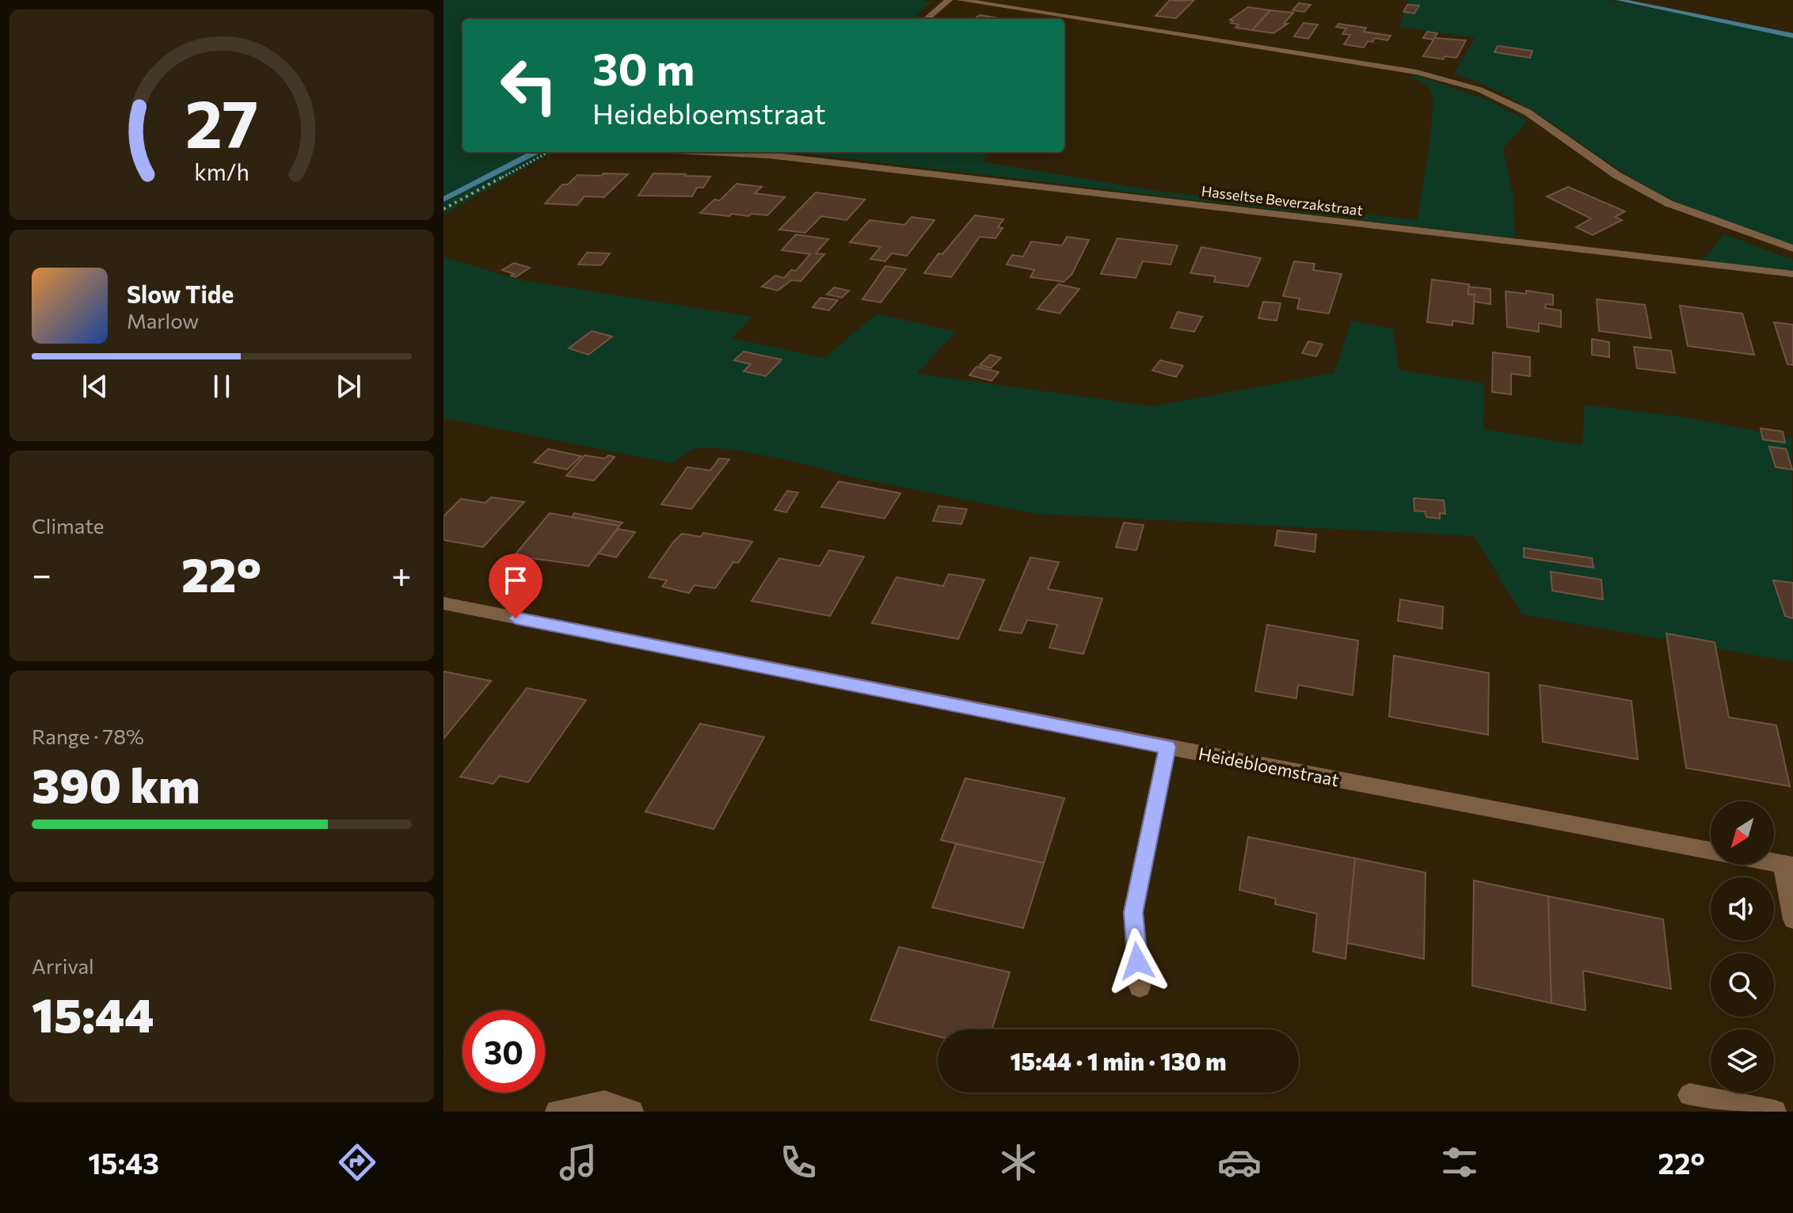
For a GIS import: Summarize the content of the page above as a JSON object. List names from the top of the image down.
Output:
{
  "streets": {
    "street": ["Hasseltse Beverzakstraat", "Heidebloemstraat"]
  },
  "north": "bottom left",
  "page": {
    "turn": ["30 m", "Heidebloemstraat"],
    "song": ["Slow Tide", "Marlow"],
    "tile": [
      "Climate",
      ["Range · 78%", "390 km"],
      ["Arrival", "15:44"]
    ],
    "heat": ["−", "22°", "+"],
    "limit": "30",
    "trip": "15:44 · 1 min · 130 m",
    "tabs": ["15:43", "22°"],
    "gauge": ["27", "km/h"]
  }
}
